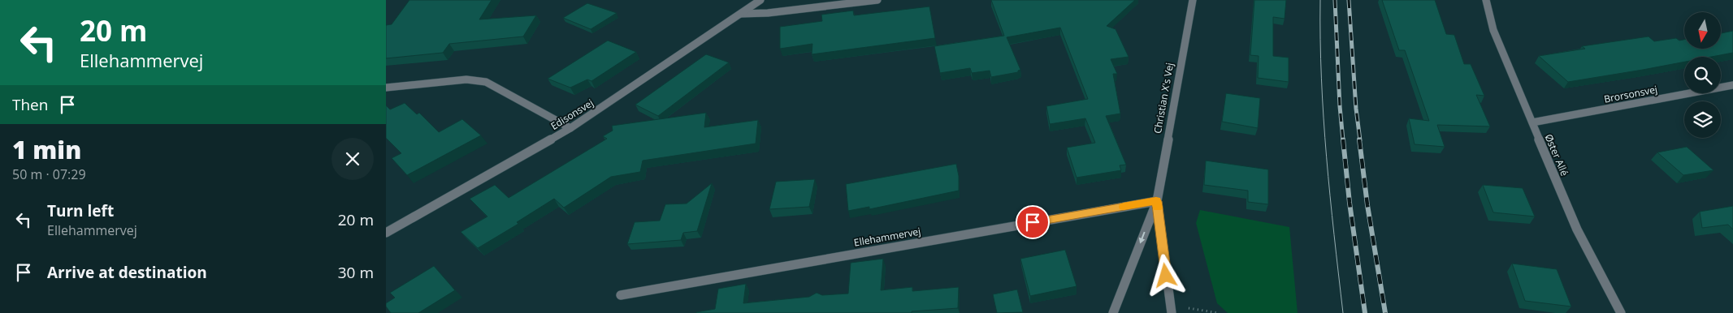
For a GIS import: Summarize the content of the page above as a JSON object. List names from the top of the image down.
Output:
{
  "streets": {
    "street": [
      "Brorsonsvej",
      "Christian X's Vej",
      "Edisonsvej",
      "Øster Allé",
      "Ellehammervej"
    ]
  },
  "crossings": [
    ["Brorsonsvej", "Øster Allé"],
    ["Christian X's Vej", "Ellehammervej"]
  ],
  "north": "bottom",
  "page": {
    "turn": ["20 m", "Ellehammervej"],
    "then": "Then",
    "heading": ["1 min", "50 m · 07:29"],
    "list": [
      {
        "name": "Turn left",
        "note": "Ellehammervej",
        "value": "20 m"
      },
      {
        "name": "Arrive at destination",
        "value": "30 m"
      }
    ]
  }
}
